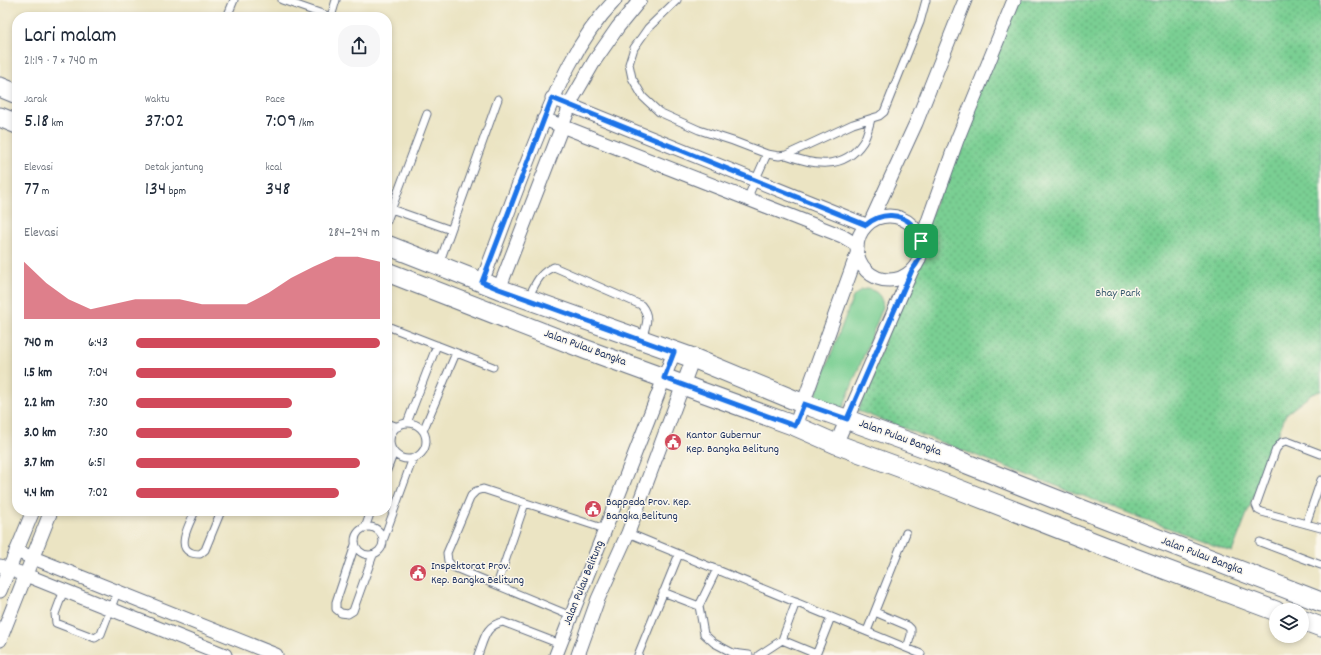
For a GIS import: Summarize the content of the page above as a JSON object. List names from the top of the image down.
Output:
{
  "streets": {
    "main road": ["Jalan Pulau Bangka"],
    "street": ["Jalan Pulau Belitung"]
  },
  "crossings": [
    ["Jalan Pulau Bangka", "Jalan Pulau Belitung"]
  ],
  "parks": ["Bhay Park"],
  "places": {
    "public building": ["Kantor Gubernur Kep. Bangka Belitung", "Bappeda Prov. Kep. Bangka Belitung", "Inspektorat Prov. Kep. Bangka Belitung"]
  },
  "page": {
    "heading": ["Lari malam", "21:19 · 7 × 740 m"],
    "stats": [
      ["Jarak", "5.18 km"],
      ["Waktu", "37:02"],
      ["Pace", "7:09 /km"],
      ["Elevasi", "77 m"],
      ["Detak jantung", "134 bpm"],
      ["kcal", "348"]
    ],
    "chart": ["Elevasi", "284–294 m"],
    "list": [
      {
        "name": "740 m",
        "note": "6:43"
      },
      {
        "name": "1.5 km",
        "note": "7:04"
      },
      {
        "name": "2.2 km",
        "note": "7:30"
      },
      {
        "name": "3.0 km",
        "note": "7:30"
      },
      {
        "name": "3.7 km",
        "note": "6:51"
      },
      {
        "name": "4.4 km",
        "note": "7:02"
      }
    ]
  }
}
